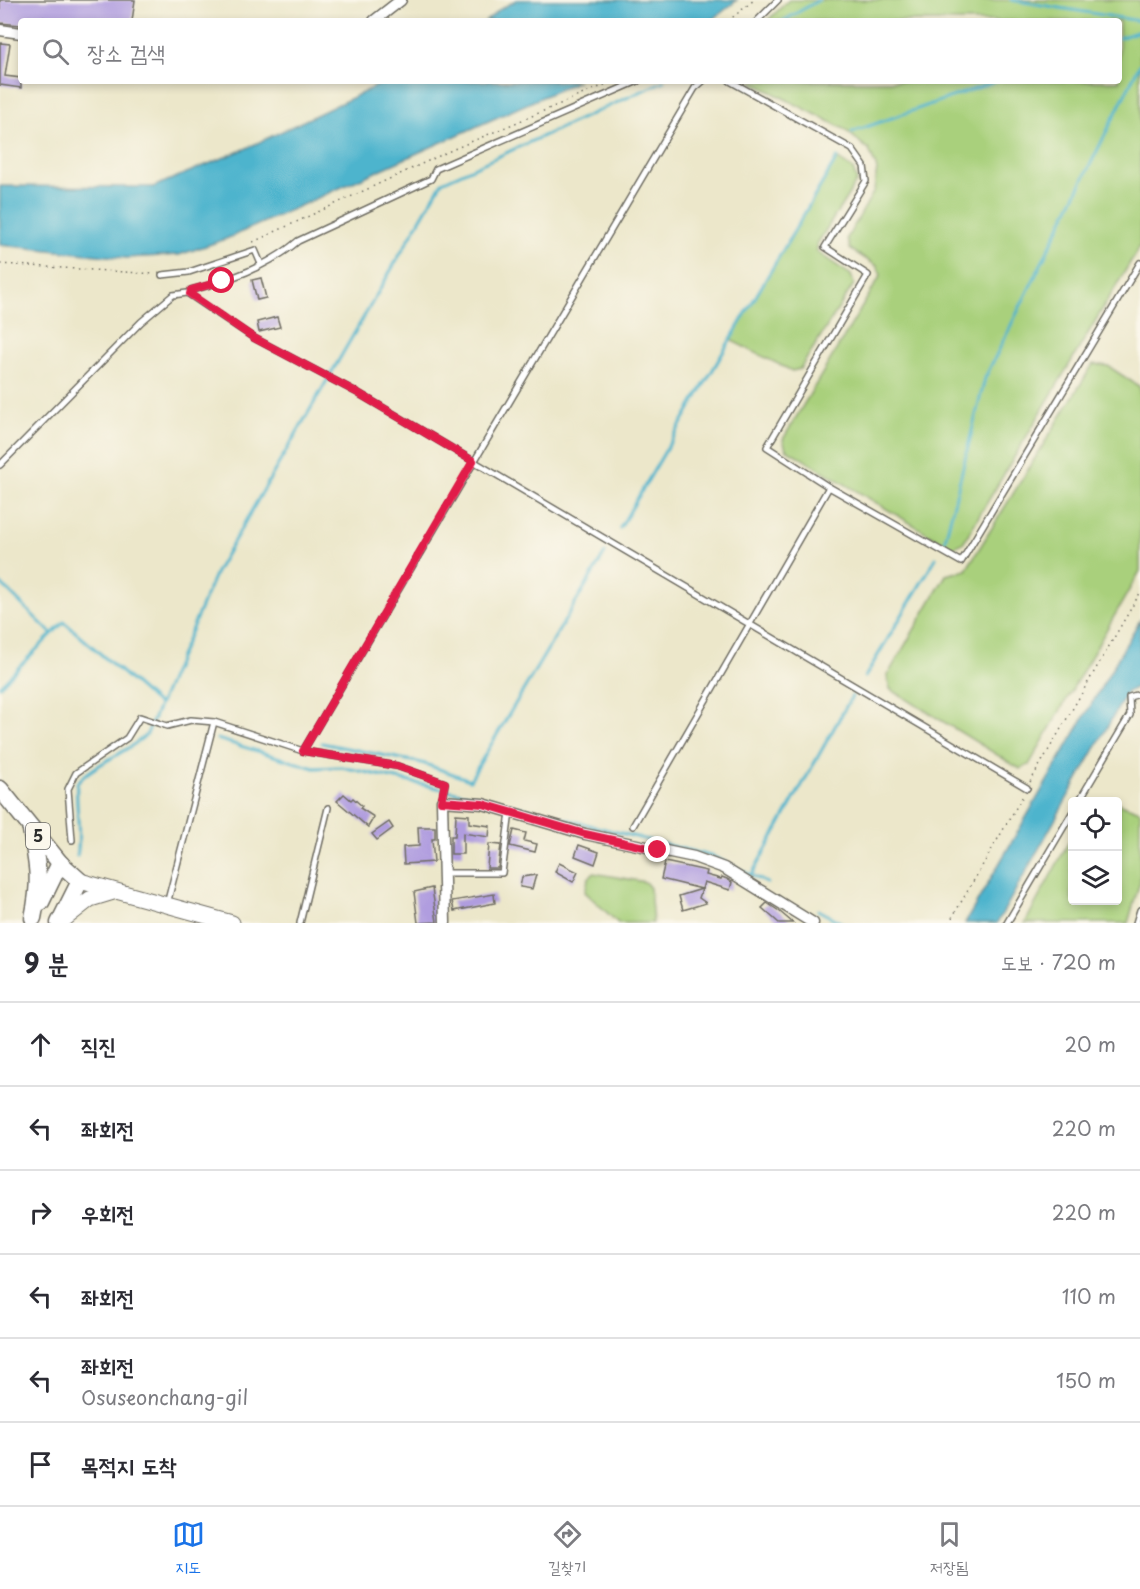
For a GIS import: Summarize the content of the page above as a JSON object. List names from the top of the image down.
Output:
{
  "streets": {
    "main road": ["5"]
  },
  "page": {
    "search": "장소 검색",
    "heading": ["9 분", "도보 · 720 m"],
    "list": [
      ["직진", "20 m"],
      ["좌회전", "220 m"],
      ["우회전", "220 m"],
      ["좌회전", "110 m"],
      ["좌회전", "Osuseonchang-gil", "150 m"],
      "목적지 도착"
    ],
    "nav": ["지도", "길찾기", "저장됨"]
  }
}
